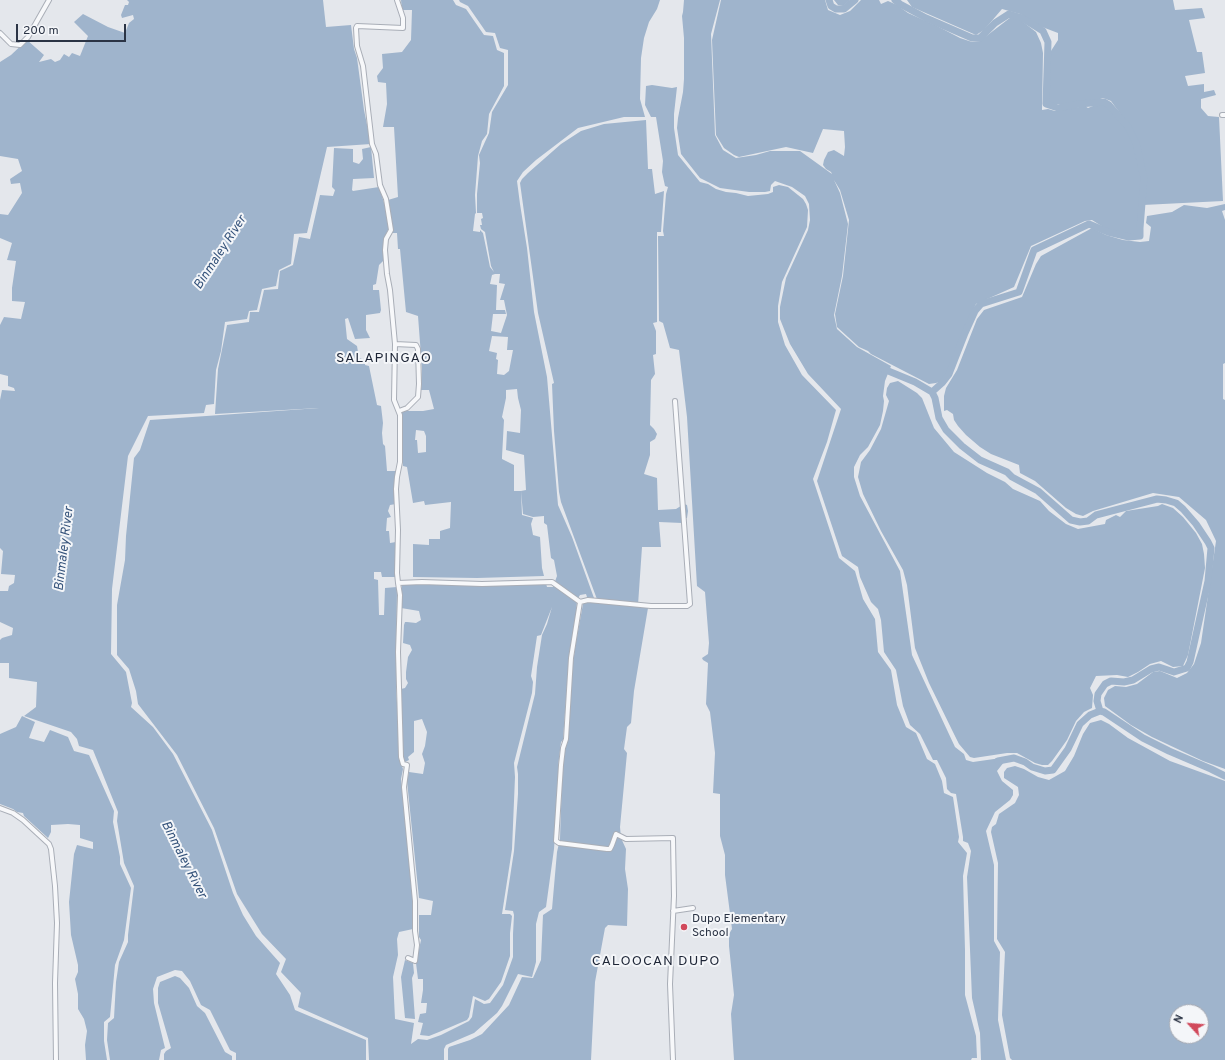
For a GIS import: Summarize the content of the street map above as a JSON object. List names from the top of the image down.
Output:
{
  "districts": ["SALAPINGAO", "CALOOCAN DUPO"],
  "water": ["Binmaley River"],
  "places": ["Dupo Elementary School"],
  "scale_bar": "200 m",
  "north": "top left"
}
